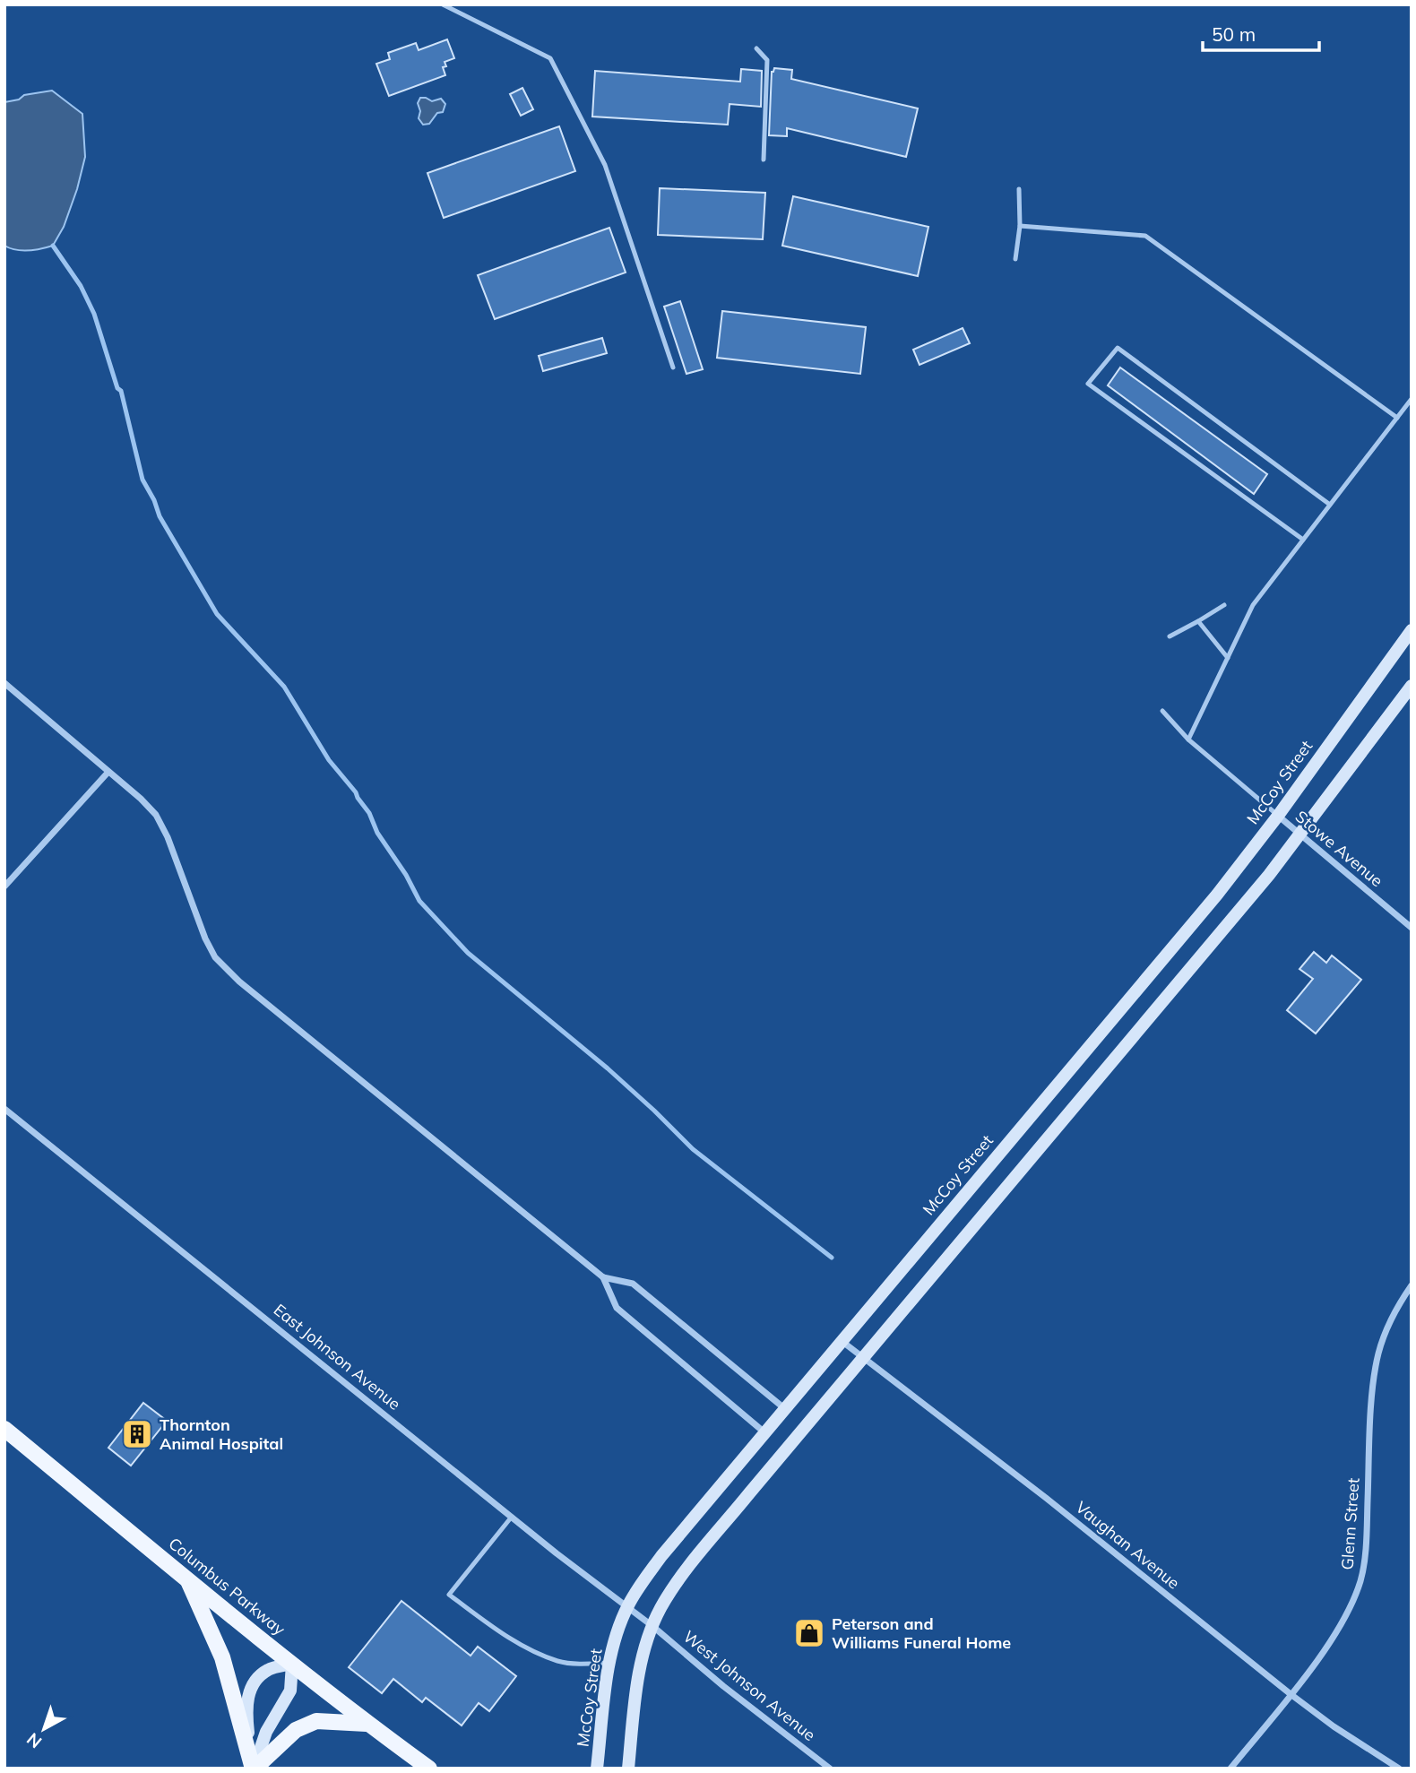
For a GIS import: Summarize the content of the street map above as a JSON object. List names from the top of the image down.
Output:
{
  "streets": {
    "main road": ["Columbus Parkway"],
    "street": [
      "McCoy Street",
      "Stowe Avenue",
      "East Johnson Avenue",
      "Glenn Street",
      "Vaughan Avenue",
      "West Johnson Avenue"
    ]
  },
  "crossings": [
    ["McCoy Street", "Stowe Avenue"],
    ["McCoy Street", "East Johnson Avenue"],
    ["McCoy Street", "Vaughan Avenue"],
    ["East Johnson Avenue", "West Johnson Avenue"],
    ["Glenn Street", "Vaughan Avenue"]
  ],
  "places": {
    "building": ["Thornton Animal Hospital"],
    "shop": ["Peterson and Williams Funeral Home"]
  },
  "scale_bar": "50 m",
  "north": "bottom left"
}
